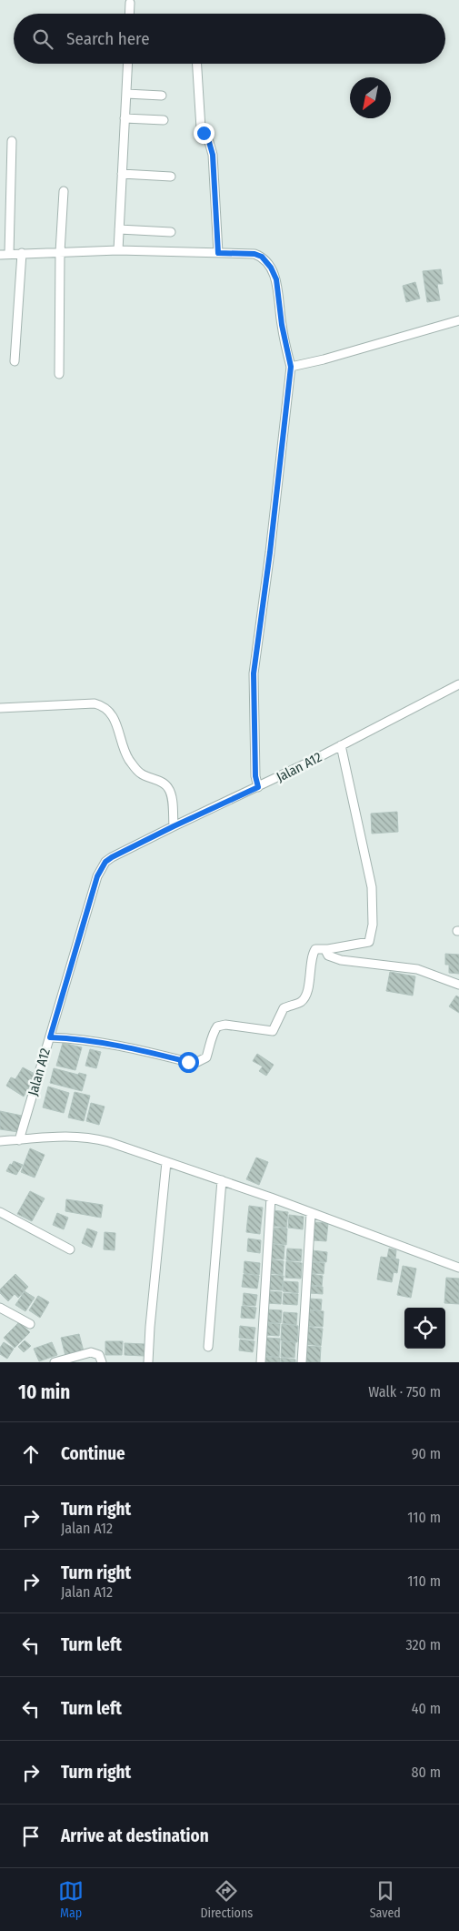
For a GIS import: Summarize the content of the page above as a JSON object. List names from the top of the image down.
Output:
{
  "streets": {
    "street": ["Jalan A12"]
  },
  "north": "bottom left",
  "page": {
    "search": "Search here",
    "heading": ["10 min", "Walk · 750 m"],
    "list": [
      ["Continue", "90 m"],
      ["Turn right", "Jalan A12", "110 m"],
      ["Turn right", "Jalan A12", "110 m"],
      ["Turn left", "320 m"],
      ["Turn left", "40 m"],
      ["Turn right", "80 m"],
      "Arrive at destination"
    ],
    "nav": ["Map", "Directions", "Saved"]
  }
}
